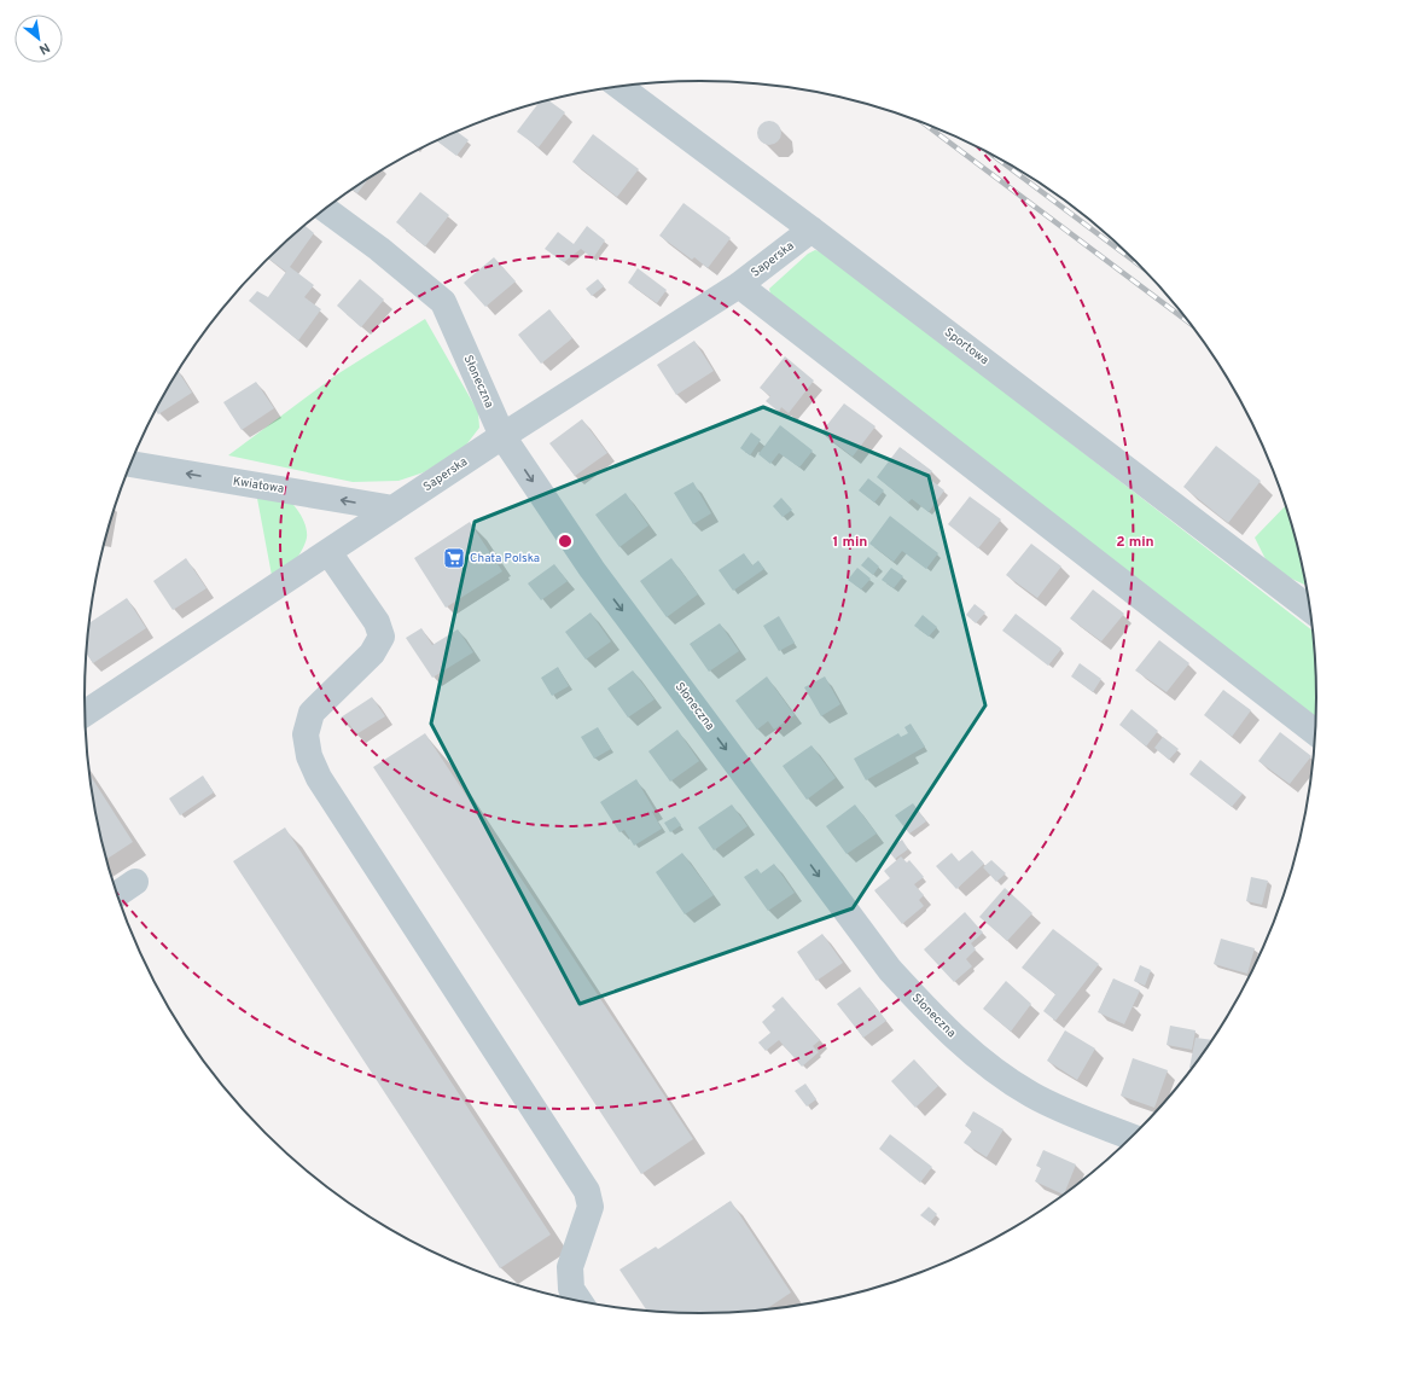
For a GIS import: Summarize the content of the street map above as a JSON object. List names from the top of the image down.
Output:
{
  "streets": {
    "street": [
      "Saperska",
      "Sportowa",
      "Słoneczna",
      "Kwiatowa"
    ]
  },
  "crossings": [
    ["Saperska", "Sportowa"],
    ["Saperska", "Słoneczna"],
    ["Saperska", "Kwiatowa"]
  ],
  "one_way": ["Słoneczna", "Kwiatowa"],
  "places": {
    "supermarket": ["Chata Polska"]
  },
  "north": "bottom right",
  "rings": ["1 min", "2 min"]
}
